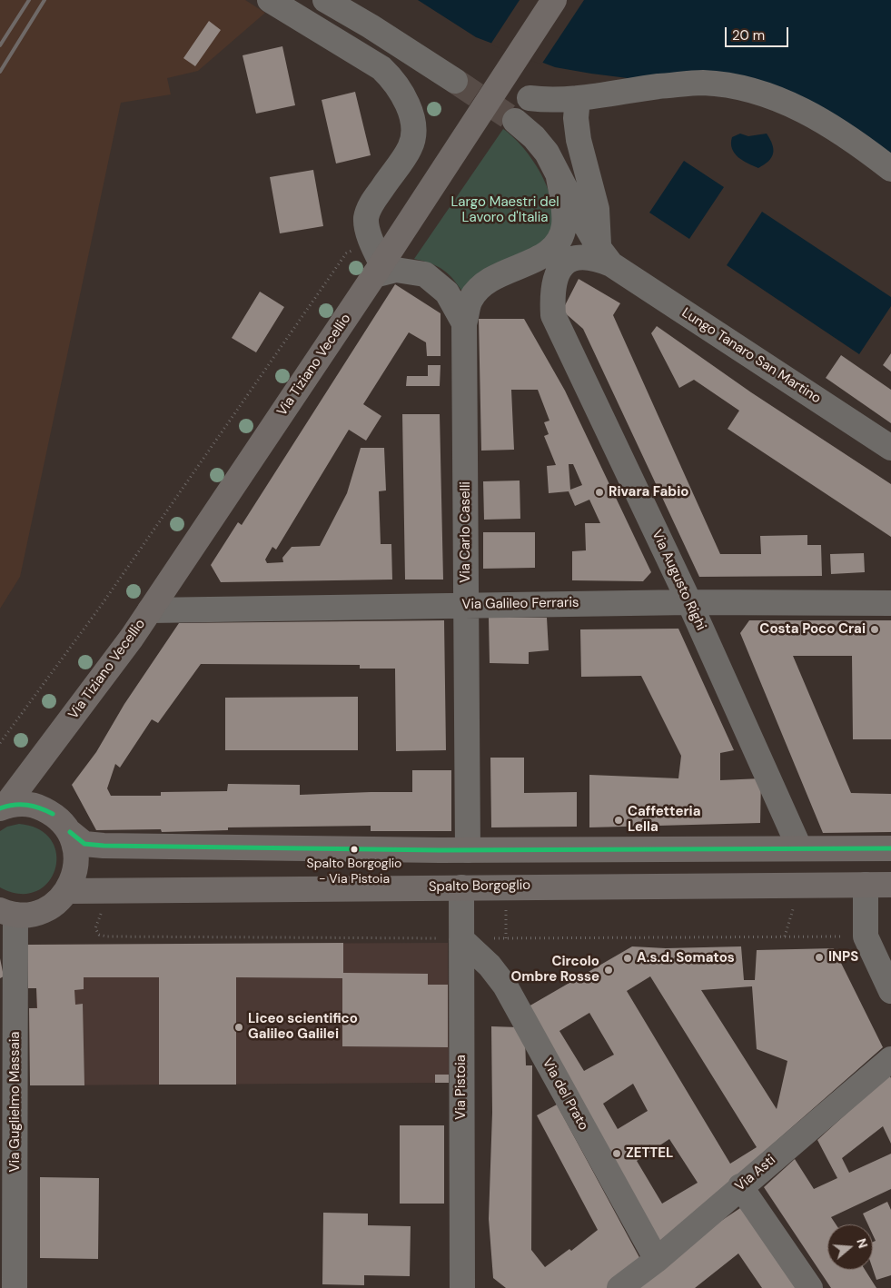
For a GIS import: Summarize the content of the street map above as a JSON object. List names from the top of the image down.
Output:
{
  "streets": {
    "main road": ["Via Tiziano Vecellio", "Spalto Borgoglio"],
    "street": [
      "Lungo Tanaro San Martino",
      "Via Carlo Caselli",
      "Via Augusto Righi",
      "Via Galileo Ferraris",
      "Via Pistoia",
      "Via del Prato",
      "Via Guglielmo Massaia",
      "Via Asti"
    ]
  },
  "crossings": [
    ["Lungo Tanaro San Martino", "Via Augusto Righi"],
    ["Via Tiziano Vecellio", "Via Galileo Ferraris"],
    ["Via Carlo Caselli", "Via Galileo Ferraris"],
    ["Via Augusto Righi", "Via Galileo Ferraris"],
    ["Spalto Borgoglio", "Via Pistoia"],
    ["Via Pistoia", "Via del Prato"],
    ["Via del Prato", "Via Asti"]
  ],
  "parks": ["Largo Maestri del Lavoro d'Italia"],
  "places": [
    "Rivara Fabio",
    "Costa Poco Crai",
    "Caffetteria Lella",
    "Spalto Borgoglio - Via Pistoia",
    "INPS",
    "A.s.d. Somatos",
    "Circolo Ombre Rosse",
    "Liceo scientifico Galileo Galilei",
    "ZETTEL"
  ],
  "scale_bar": "20 m",
  "north": "right"
}
